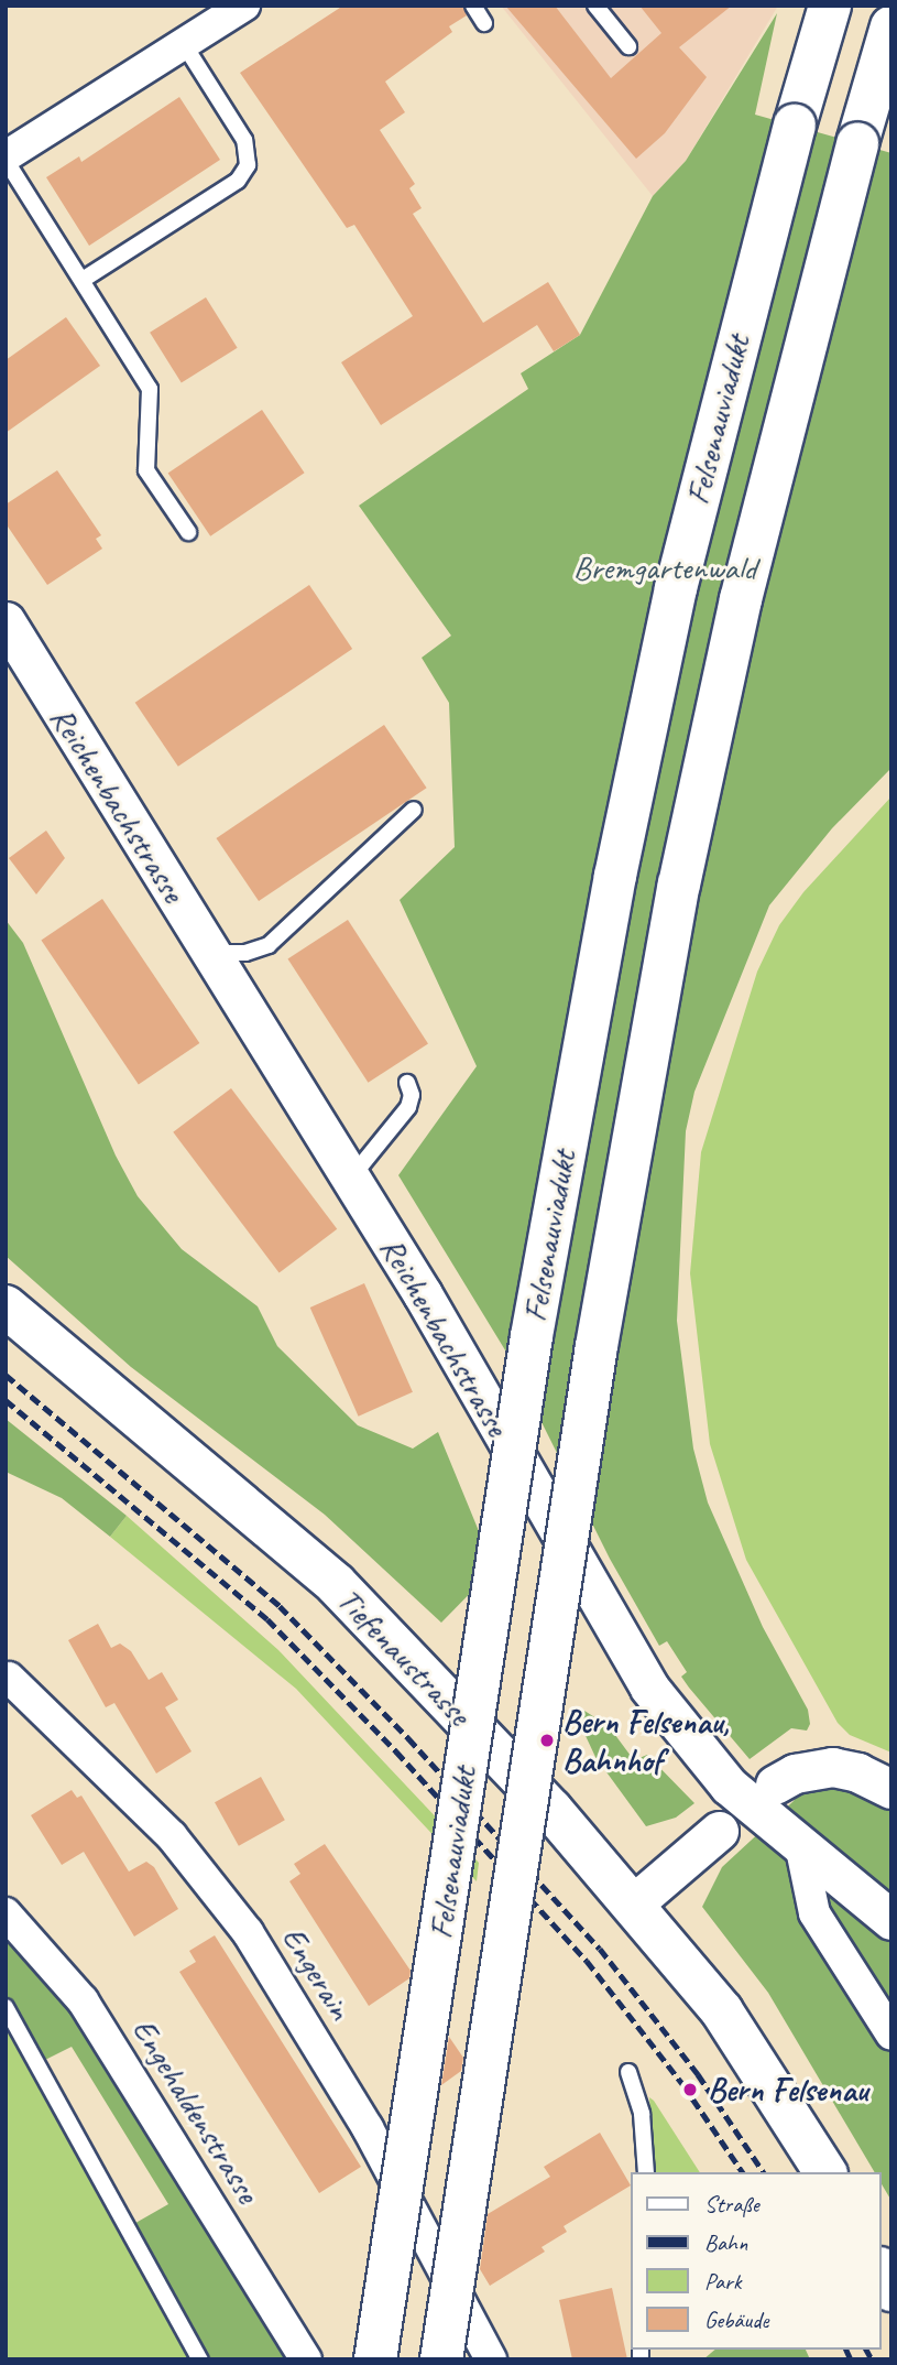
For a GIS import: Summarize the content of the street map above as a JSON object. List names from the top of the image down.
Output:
{
  "streets": {
    "main road": ["Felsenauviadukt", "Tiefenaustrasse"],
    "street": ["Reichenbachstrasse", "Engerain", "Engehaldenstrasse"]
  },
  "parks": ["Bremgartenwald"],
  "places": ["Bern Felsenau, Bahnhof", "Bern Felsenau"],
  "legend": [
    "Straße",
    "Bahn",
    "Park",
    "Gebäude"
  ]
}
